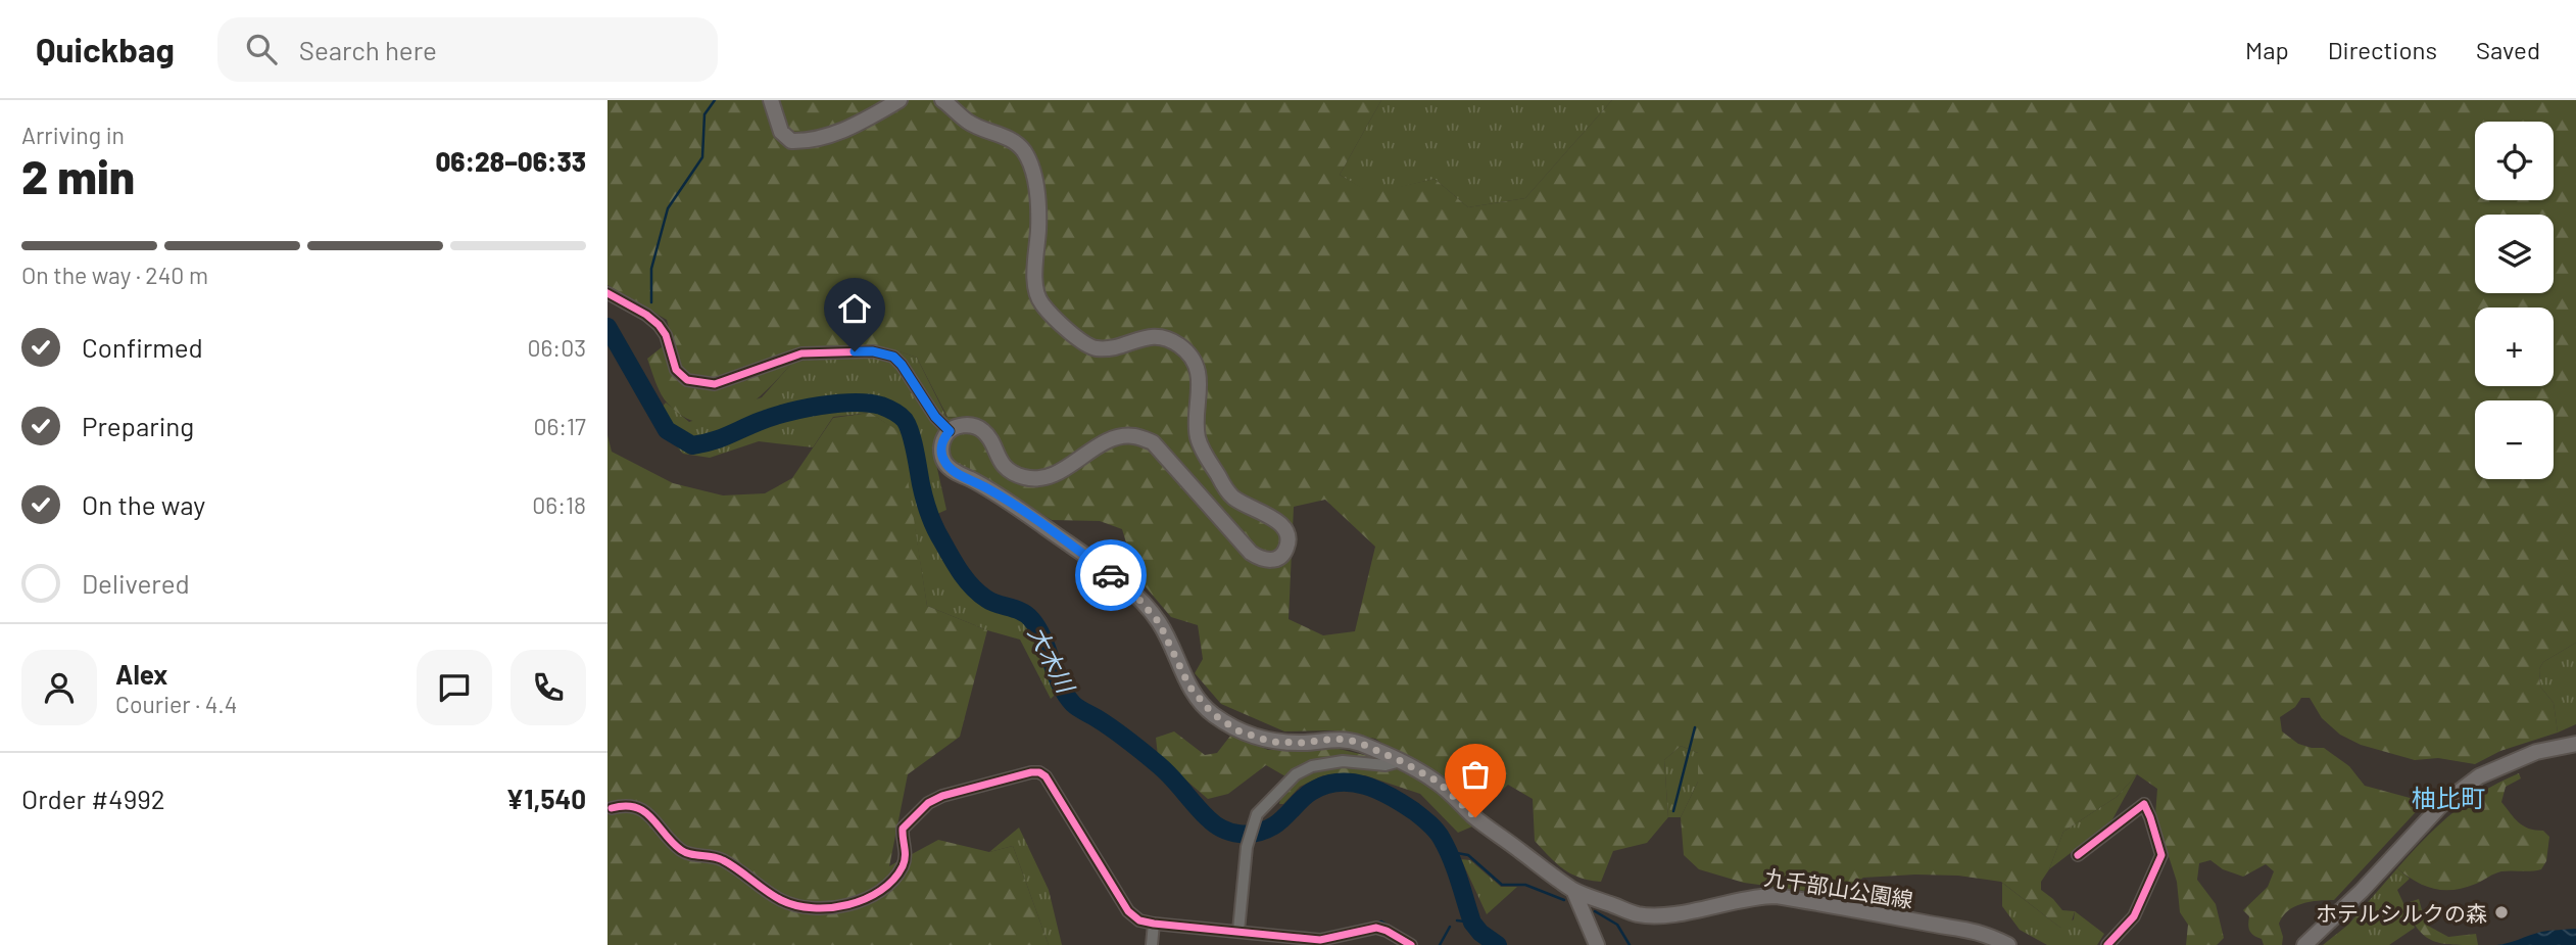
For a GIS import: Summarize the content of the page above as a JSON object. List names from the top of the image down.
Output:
{
  "streets": {
    "main road": ["九千部山公園線"]
  },
  "districts": ["柚比町"],
  "water": ["大木川"],
  "places": ["ホテルシルクの森"],
  "page": {
    "header": "Quickbag",
    "search": "Search here",
    "nav": ["Map", "Directions", "Saved"],
    "heading": ["2 min", "Arriving in", "06:28–06:33"],
    "panel": [
      "Alex",
      "Courier · 4.4",
      "Order #4992",
      "¥1,540"
    ],
    "map_buttons": ["+", "−"],
    "bar": "On the way · 240 m",
    "list": [
      ["Confirmed", "06:03"],
      ["Preparing", "06:17"],
      ["On the way", "06:18"],
      "Delivered"
    ]
  }
}
